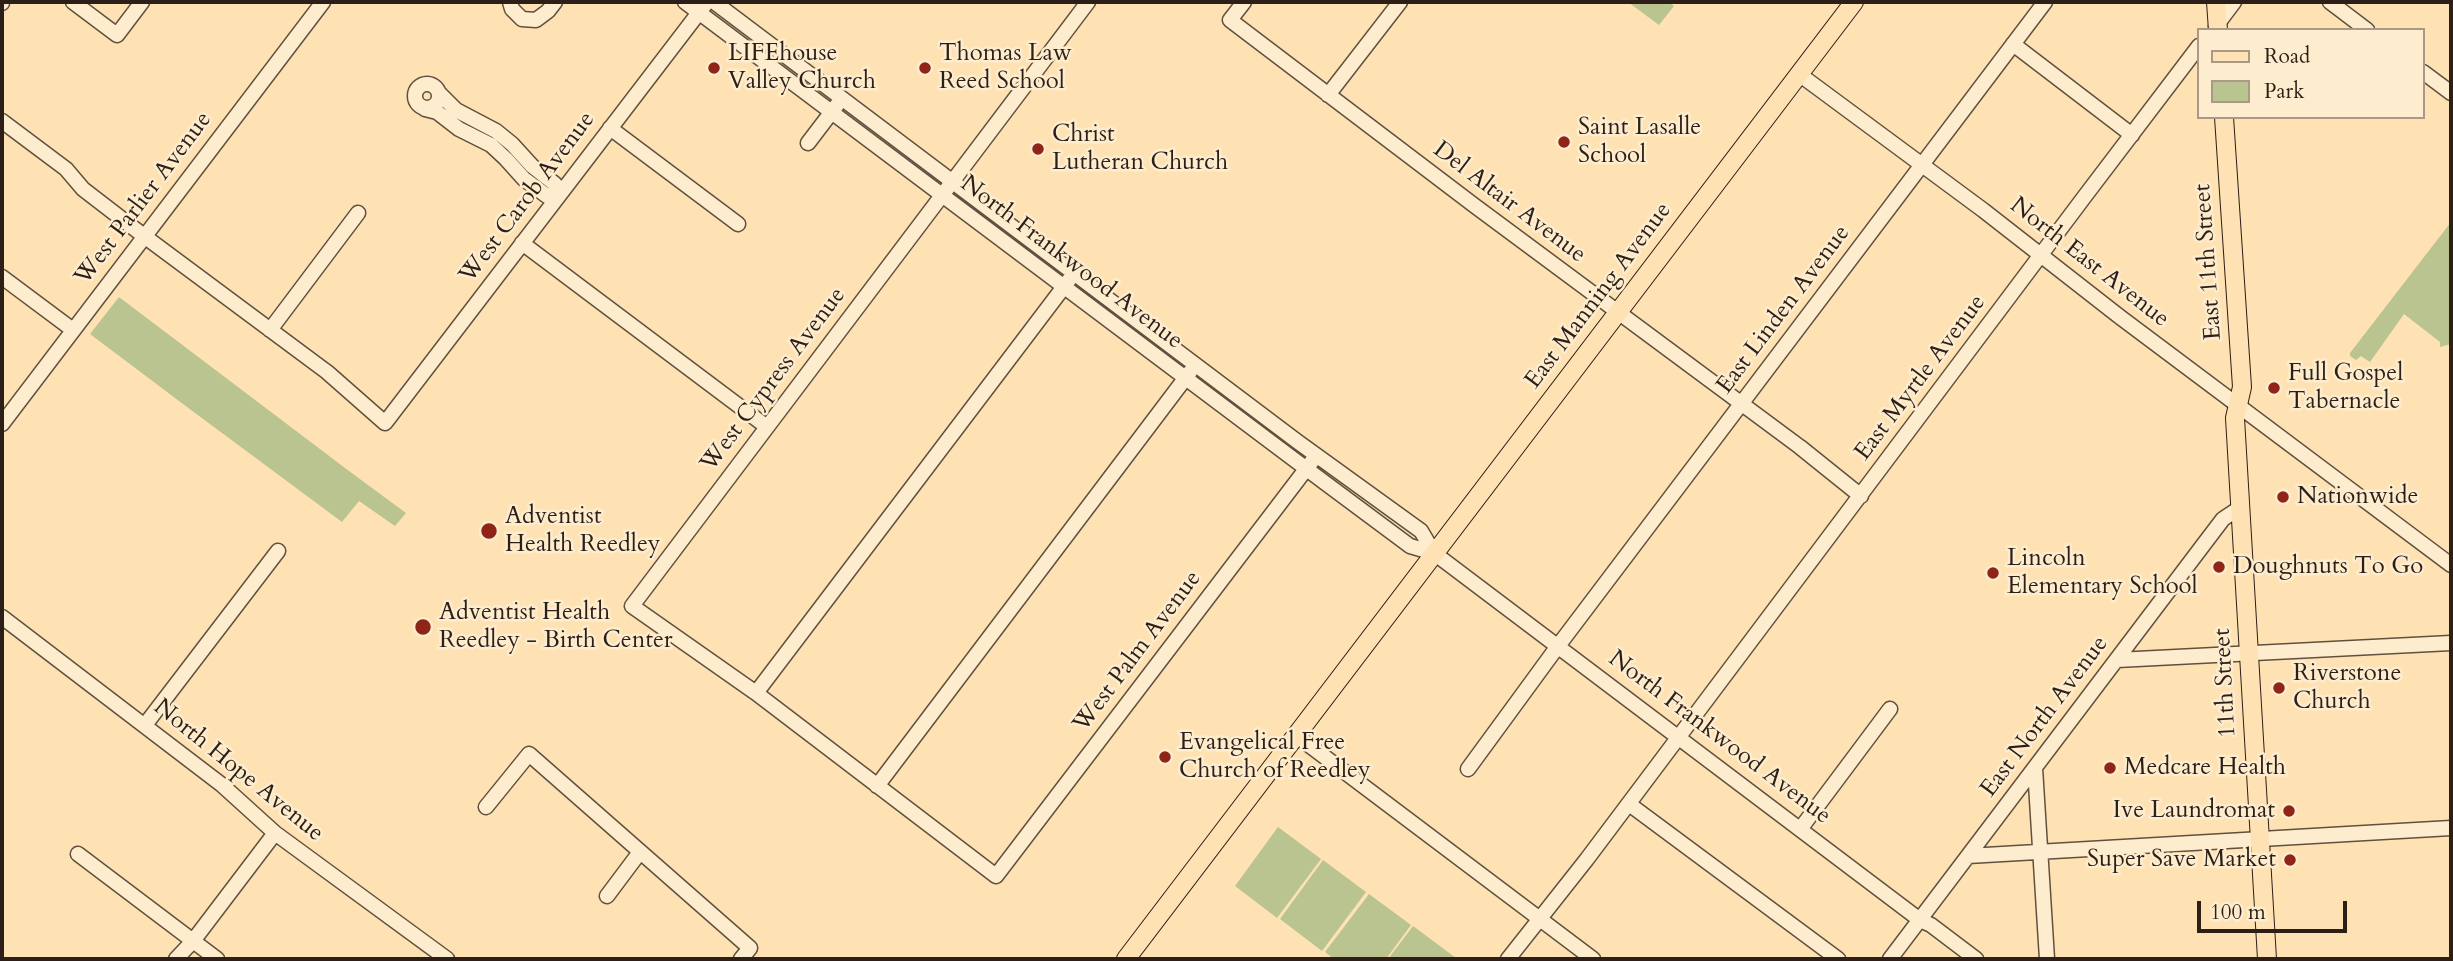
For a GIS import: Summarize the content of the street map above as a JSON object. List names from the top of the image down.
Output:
{
  "streets": {
    "main road": ["East 11th Street", "East Manning Avenue", "11th Street"],
    "street": [
      "West Carob Avenue",
      "West Parlier Avenue",
      "Del Altair Avenue",
      "North Frankwood Avenue",
      "North East Avenue",
      "East Linden Avenue",
      "East Myrtle Avenue",
      "West Cypress Avenue",
      "West Palm Avenue",
      "East North Avenue",
      "North Hope Avenue"
    ]
  },
  "crossings": [
    ["West Carob Avenue", "North Frankwood Avenue"],
    ["Del Altair Avenue", "East Manning Avenue"],
    ["Del Altair Avenue", "East Linden Avenue"],
    ["Del Altair Avenue", "East Myrtle Avenue"],
    ["East 11th Street", "North East Avenue"],
    ["East 11th Street", "11th Street"],
    ["North Frankwood Avenue", "East Manning Avenue"],
    ["North Frankwood Avenue", "East Linden Avenue"],
    ["North Frankwood Avenue", "East Myrtle Avenue"],
    ["North Frankwood Avenue", "West Cypress Avenue"],
    ["North Frankwood Avenue", "West Palm Avenue"],
    ["North Frankwood Avenue", "East North Avenue"],
    ["North East Avenue", "East Manning Avenue"],
    ["North East Avenue", "East Linden Avenue"],
    ["North East Avenue", "East Myrtle Avenue"],
    ["North East Avenue", "11th Street"],
    ["11th Street", "East North Avenue"]
  ],
  "places": [
    "LIFEhouse Valley Church",
    "Thomas Law Reed School",
    "Saint Lasalle School",
    "Christ Lutheran Church",
    "Full Gospel Tabernacle",
    "Nationwide",
    "Adventist Health Reedley",
    "Doughnuts To Go",
    "Lincoln Elementary School",
    "Adventist Health Reedley - Birth Center",
    "Riverstone Church",
    "Evangelical Free Church of Reedley",
    "Medcare Health",
    "Ive Laundromat",
    "Super Save Market"
  ],
  "legend": ["Road", "Park"],
  "scale_bar": "100 m"
}
